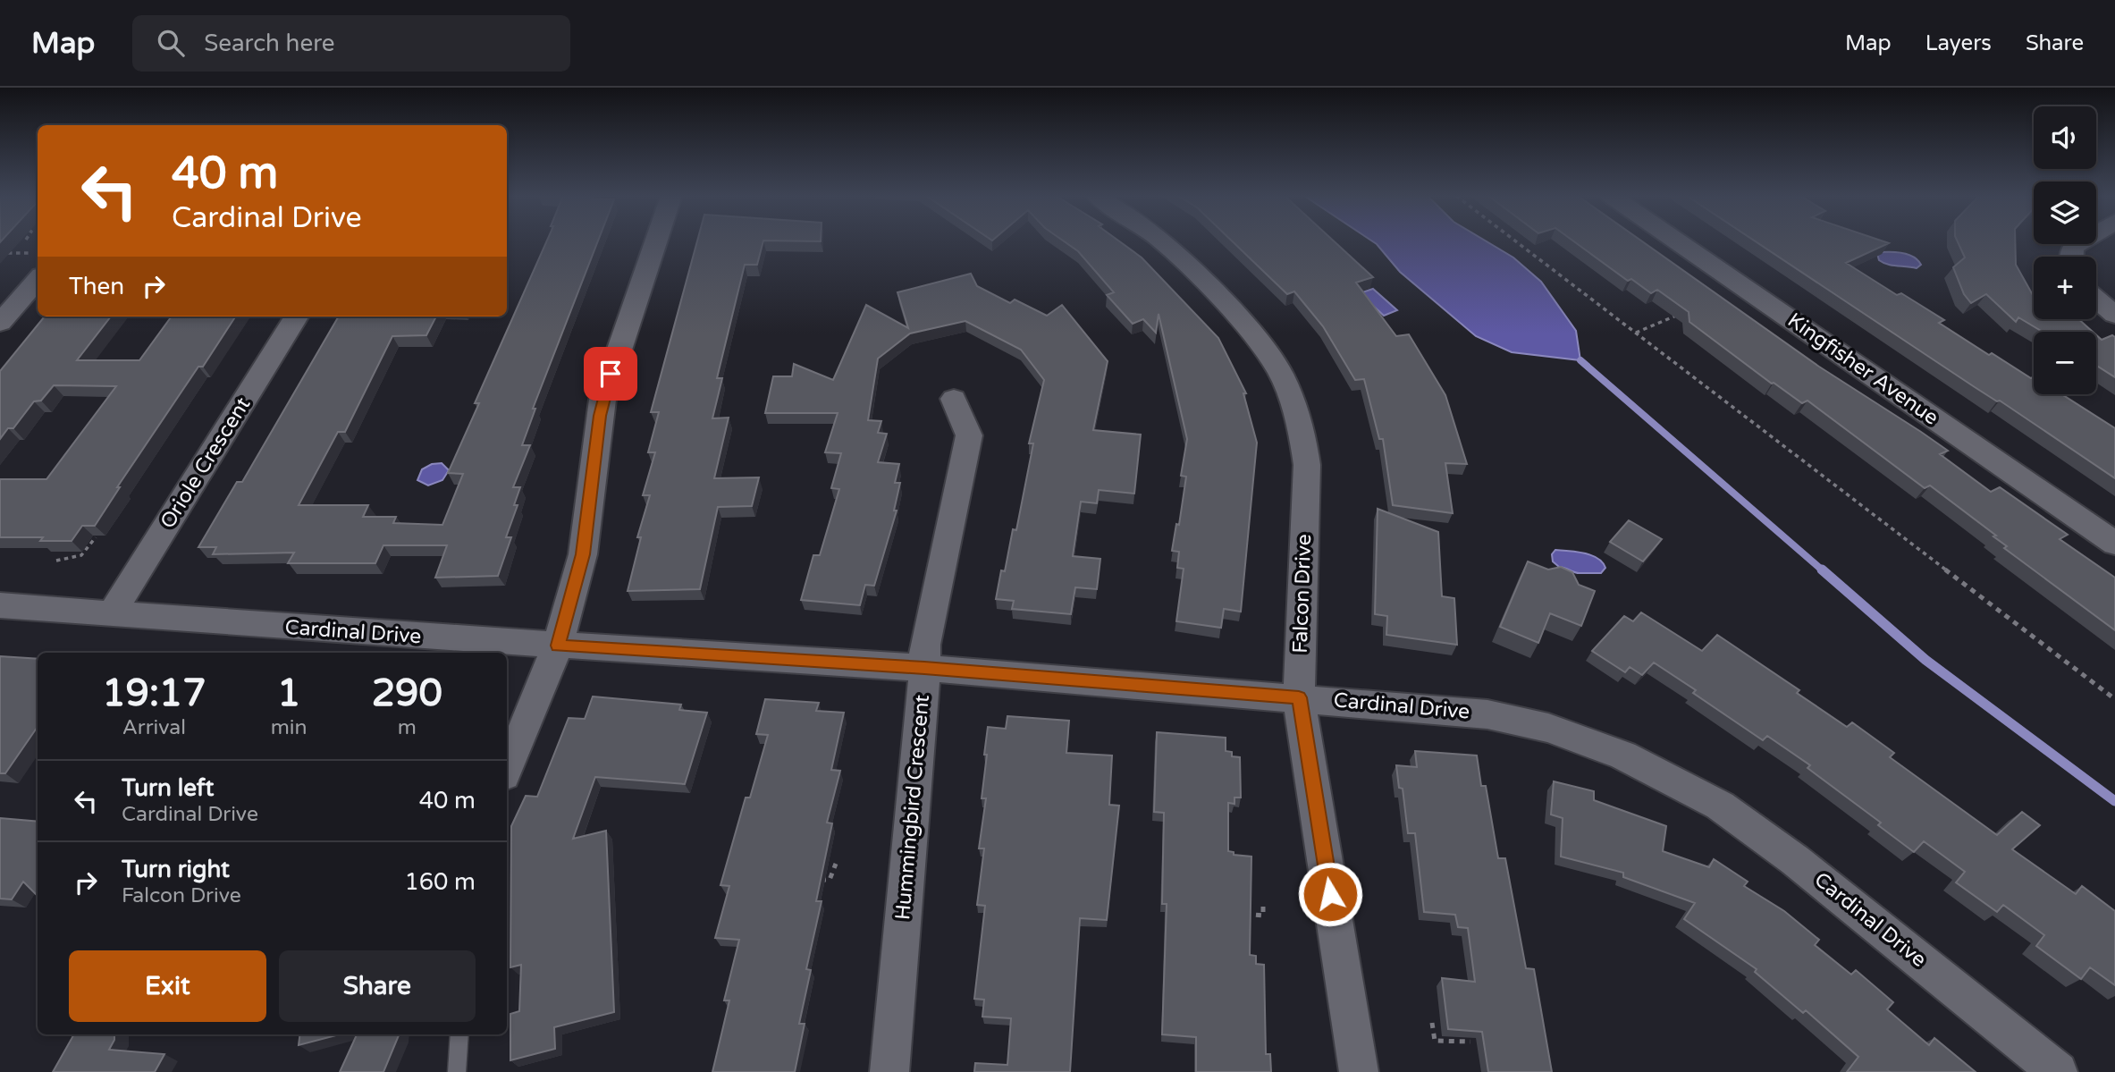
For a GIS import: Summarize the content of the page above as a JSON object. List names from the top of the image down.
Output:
{
  "streets": {
    "street": [
      "Kingfisher Avenue",
      "Oriole Crescent",
      "Falcon Drive",
      "Cardinal Drive",
      "Hummingbird Crescent"
    ]
  },
  "crossings": [
    ["Oriole Crescent", "Cardinal Drive"],
    ["Falcon Drive", "Cardinal Drive"],
    ["Cardinal Drive", "Hummingbird Crescent"]
  ],
  "page": {
    "header": "Map",
    "search": "Search here",
    "nav": ["Map", "Layers", "Share"],
    "map_buttons": ["+", "−"],
    "turn": ["40 m", "Cardinal Drive"],
    "then": "Then",
    "eta": [
      "19:17",
      "Arrival",
      "1",
      "min",
      "290",
      "m"
    ],
    "list": [
      {
        "name": "Turn left",
        "note": "Cardinal Drive",
        "value": "40 m"
      },
      {
        "name": "Turn right",
        "note": "Falcon Drive",
        "value": "160 m"
      }
    ],
    "buttons": ["Exit", "Share"]
  }
}
